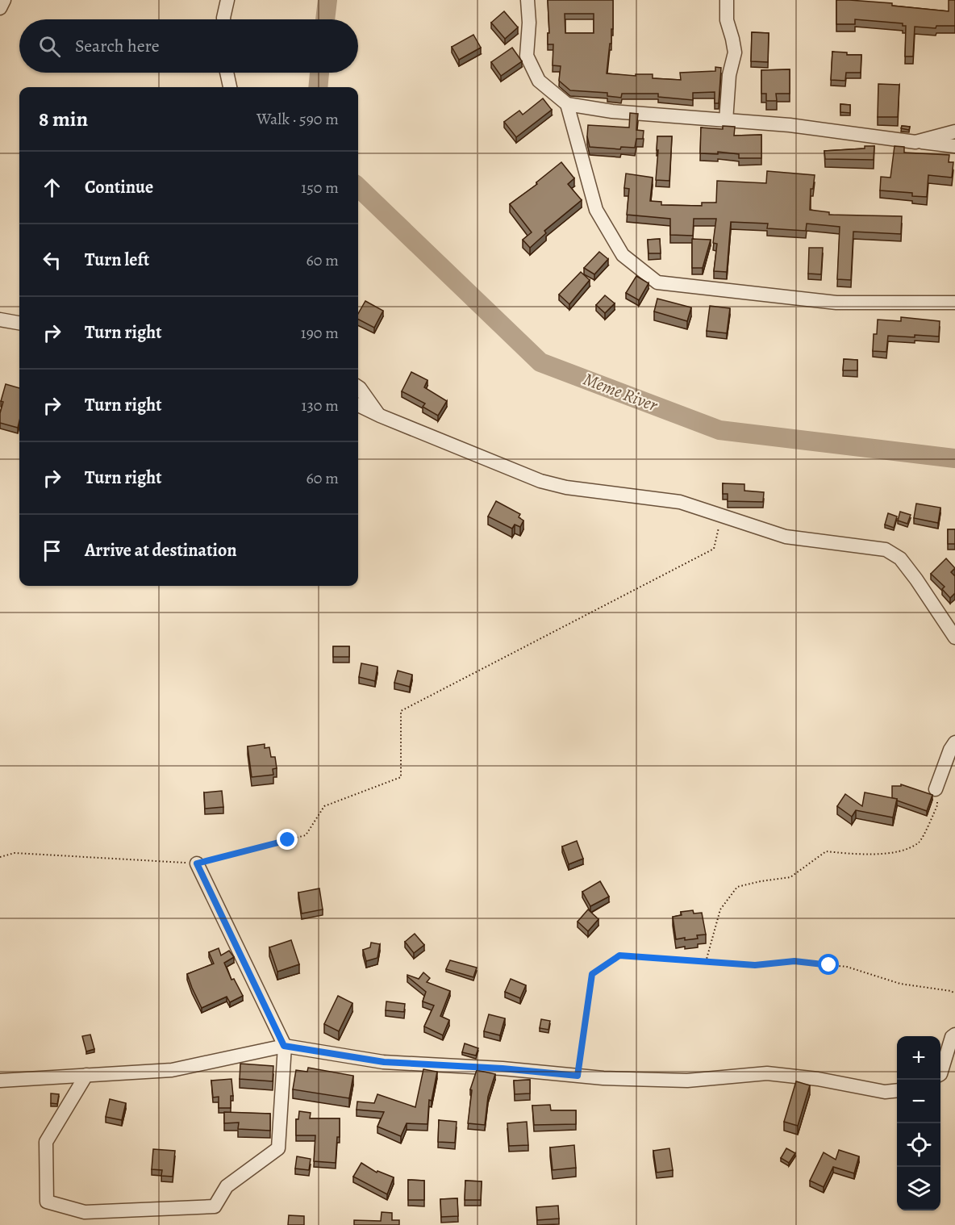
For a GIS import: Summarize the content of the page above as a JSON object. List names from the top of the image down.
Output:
{
  "water": ["Meme River"],
  "page": {
    "search": "Search here",
    "heading": ["8 min", "Walk · 590 m"],
    "list": [
      ["Continue", "150 m"],
      ["Turn left", "60 m"],
      ["Turn right", "190 m"],
      ["Turn right", "130 m"],
      ["Turn right", "60 m"],
      "Arrive at destination"
    ],
    "map_buttons": ["+", "−"]
  }
}
